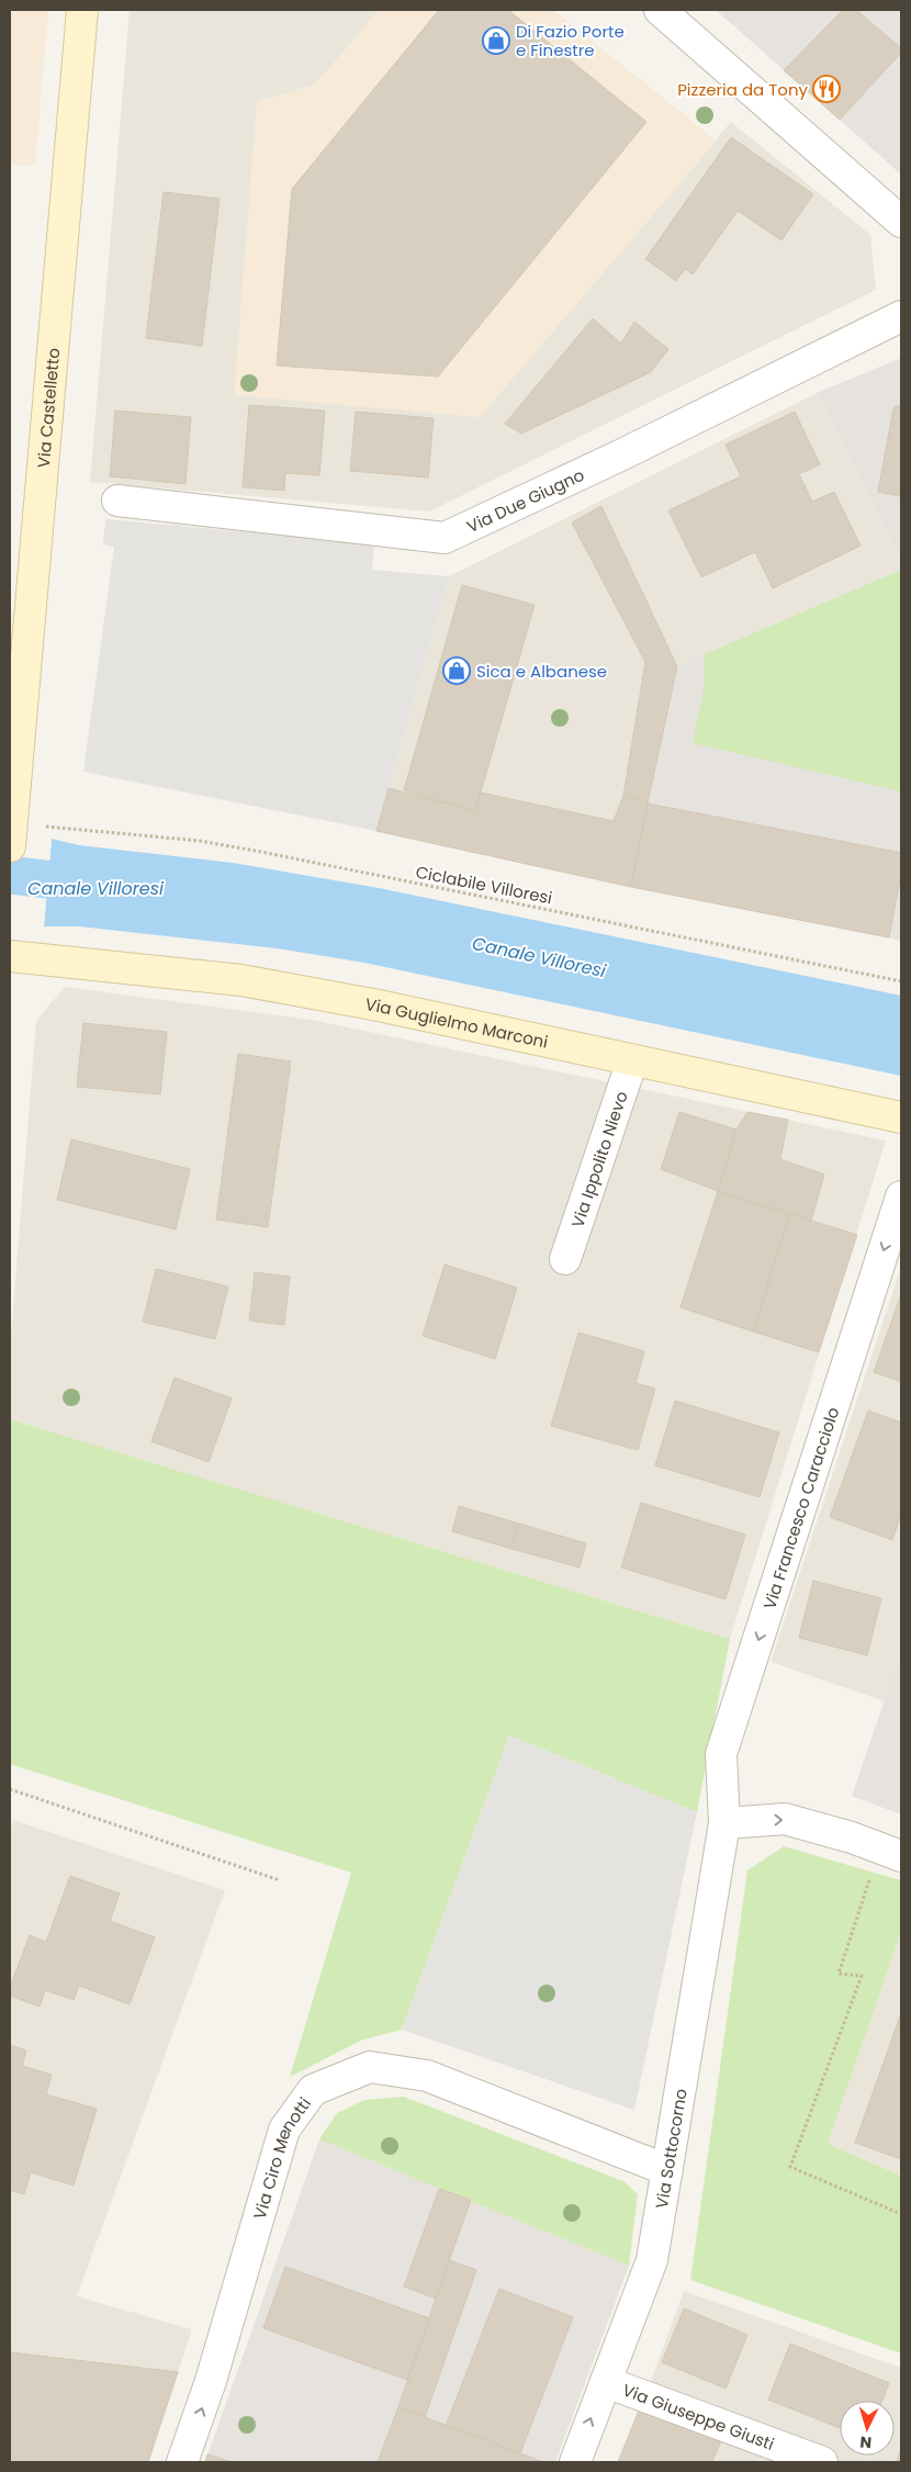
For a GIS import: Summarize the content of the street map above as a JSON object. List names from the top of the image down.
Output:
{
  "streets": {
    "street": [
      "Via Castelletto",
      "Via Due Giugno",
      "Via Guglielmo Marconi",
      "Via Ippolito Nievo",
      "Via Francesco Caracciolo",
      "Via Sottocorno",
      "Via Ciro Menotti",
      "Via Giuseppe Giusti"
    ],
    "path": ["Ciclabile Villoresi"]
  },
  "crossings": [
    ["Via Guglielmo Marconi", "Via Ippolito Nievo"],
    ["Via Francesco Caracciolo", "Via Sottocorno"],
    ["Via Sottocorno", "Via Ciro Menotti"],
    ["Via Sottocorno", "Via Giuseppe Giusti"]
  ],
  "one_way": ["Via Francesco Caracciolo"],
  "water": ["Canale Villoresi"],
  "places": {
    "shop": ["Di Fazio Porte e Finestre", "Sica e Albanese"],
    "restaurant": ["Pizzeria da Tony"]
  },
  "north": "bottom"
}
